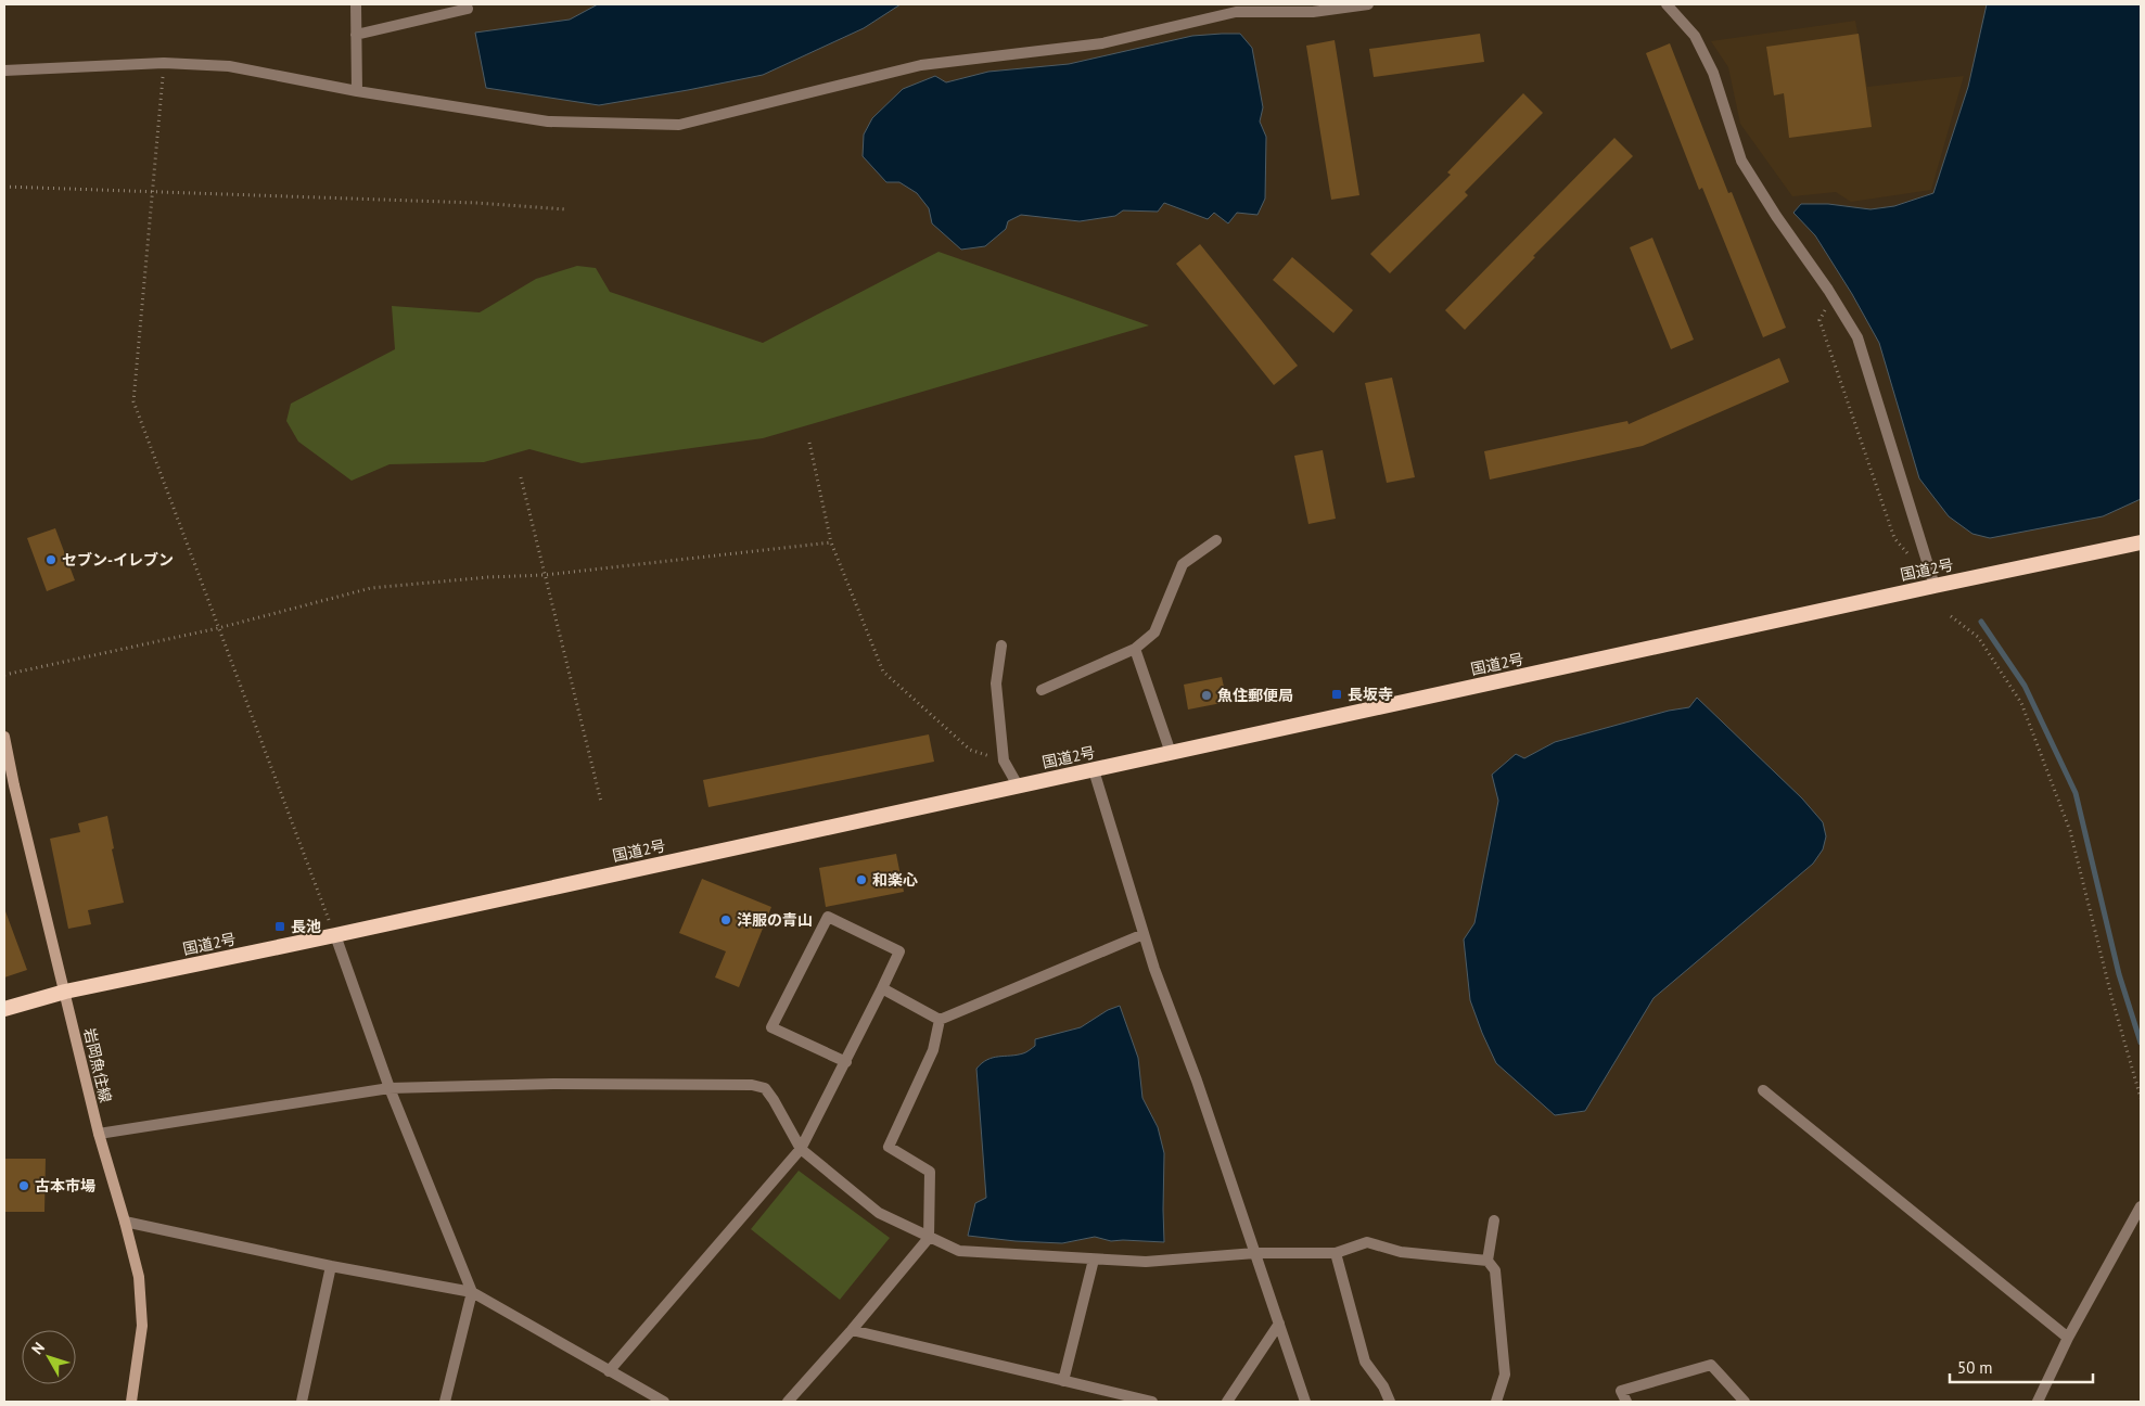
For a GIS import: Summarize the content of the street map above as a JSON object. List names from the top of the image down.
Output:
{
  "streets": {
    "highway": ["国道2号"],
    "main road": ["岩岡魚住線"]
  },
  "crossings": [
    ["国道2号", "岩岡魚住線"]
  ],
  "places": {
    "other": [
      "セブン-イレブン",
      "魚住郵便局",
      "和楽心",
      "洋服の青山",
      "古本市場"
    ],
    "transit": ["長坂寺", "長池"]
  },
  "scale_bar": "50 m",
  "north": "top left"
}
